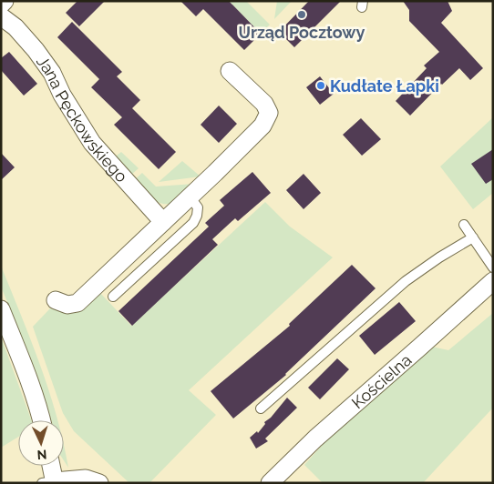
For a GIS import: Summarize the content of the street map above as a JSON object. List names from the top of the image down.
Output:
{
  "streets": {
    "street": ["Jana Pęckowskiego", "Kościelna"]
  },
  "places": ["Urząd Pocztowy", "Kudłate Łapki"],
  "north": "bottom"
}
